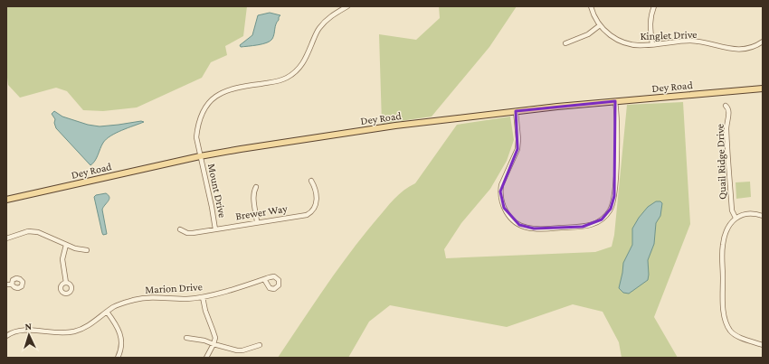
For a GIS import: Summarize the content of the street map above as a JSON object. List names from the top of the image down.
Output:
{
  "streets": {
    "main road": ["Dey Road"],
    "street": [
      "Kinglet Drive",
      "Quail Ridge Drive",
      "Mount Drive",
      "Brewer Way",
      "Marion Drive"
    ]
  },
  "crossings": [
    ["Dey Road", "Mount Drive"],
    ["Mount Drive", "Brewer Way"]
  ],
  "north": "top"
}
